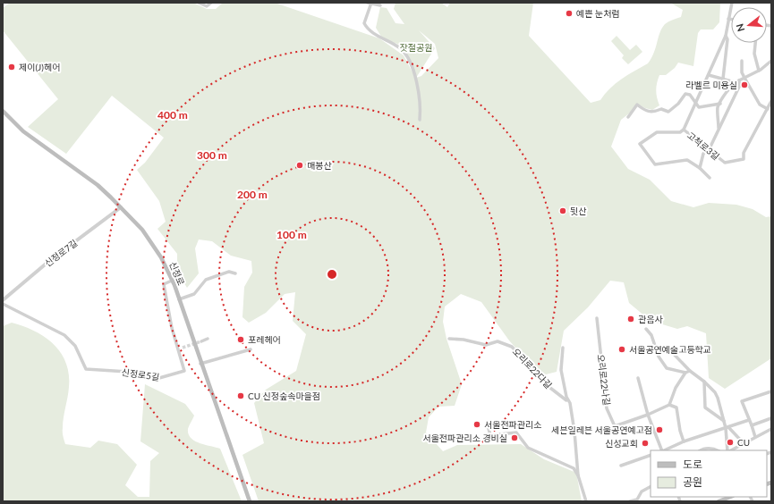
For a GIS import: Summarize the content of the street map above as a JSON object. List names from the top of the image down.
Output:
{
  "streets": {
    "main road": ["신정로"],
    "street": [
      "고척로3길",
      "신정로7길",
      "오리로22다길",
      "신정로5길",
      "오리로22나길"
    ]
  },
  "crossings": [
    ["신정로7길", "신정로"],
    ["신정로", "신정로5길"]
  ],
  "parks": ["잣절공원"],
  "places": [
    "예쁜 눈처럼",
    "제이(J)헤어",
    "라벨르 미용실",
    "매봉산",
    "뒷산",
    "관음사",
    "포레헤어",
    "서울공연예술고등학교",
    "CU 신정숲속마을점",
    "서울전파관리소",
    "세븐일레븐 서울공연예고점",
    "서울전파관리소 경비실",
    "CU",
    "신성교회"
  ],
  "legend": ["도로", "공원"],
  "north": "left",
  "rings": [
    "400 m",
    "300 m",
    "200 m",
    "100 m"
  ]
}
